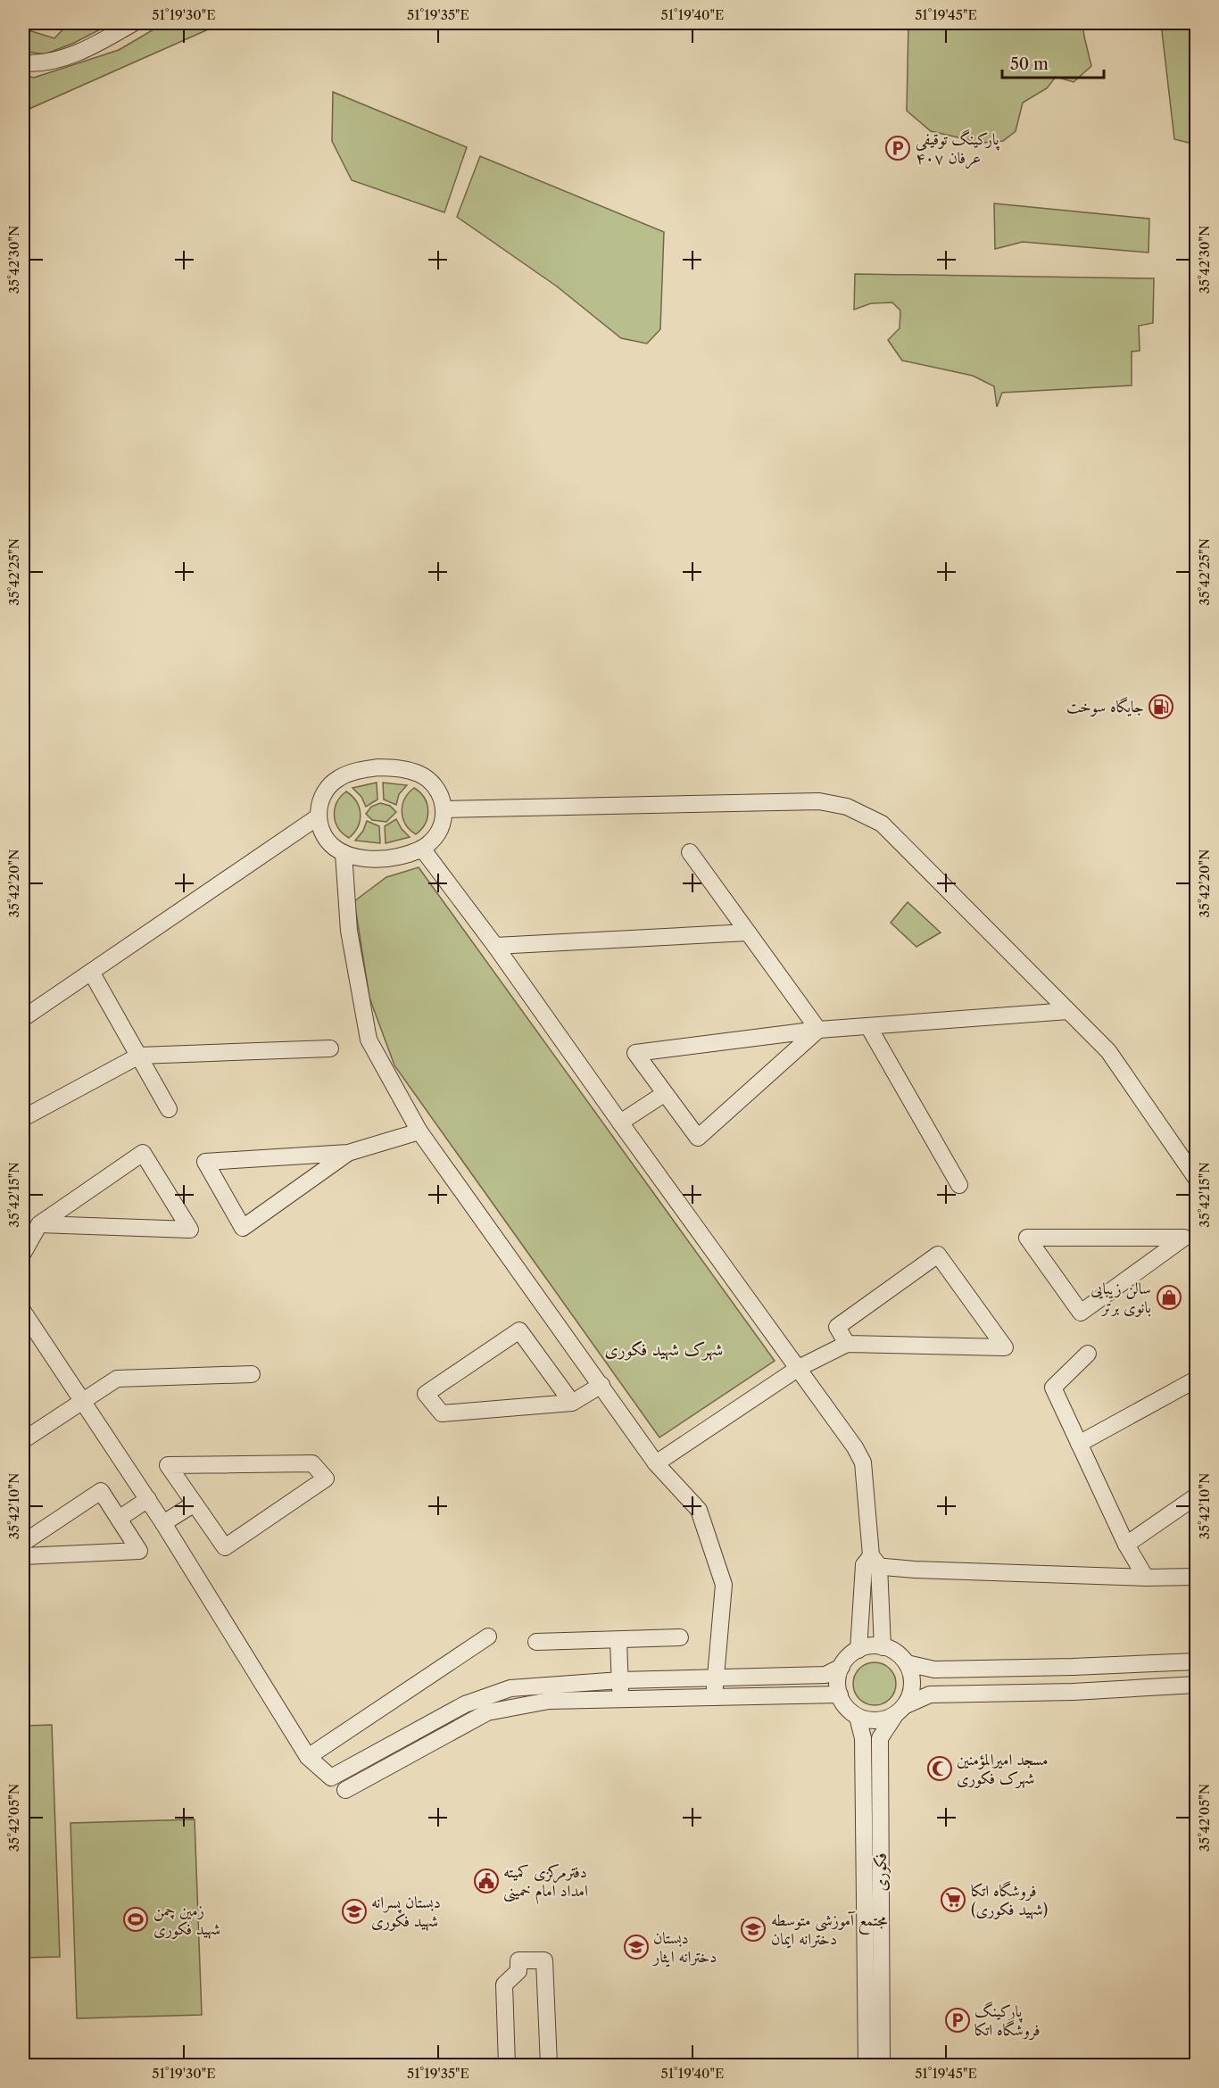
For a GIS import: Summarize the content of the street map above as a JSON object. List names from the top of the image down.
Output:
{
  "streets": {
    "street": ["فکوری"]
  },
  "districts": ["شهرک شهید فکوری"],
  "places": {
    "parking": ["پارکینگ توقیفی عرفان ۴۰۷", "پارکینگ فروشگاه اتکا"],
    "fuel station": ["جایگاه سوخت"],
    "shop": ["سالن زیبایی بانوی برتر"],
    "mosque": ["مسجد امیرالمؤمنین شهرک فکوری"],
    "public building": ["دفترمرکزی کمیته امداد امام خمینی"],
    "supermarket": ["فروشگاه اتکا (شهید فکوری)"],
    "school or university": ["دبستان پسرانه شهید فکوری", "مجتمع آموزشی متوسطه دخترانه ایمان", "دبستان دخترانه ایثار"],
    "sports": ["زمین چمن شهید فکوری"]
  },
  "scale_bar": "50 m",
  "coordinates": [
    "51°19'30\"E",
    "51°19'35\"E",
    "51°19'40\"E",
    "51°19'45\"E",
    "35°42'30\"N",
    "35°42'25\"N",
    "35°42'20\"N",
    "35°42'15\"N",
    "35°42'10\"N",
    "35°42'05\"N"
  ]
}
